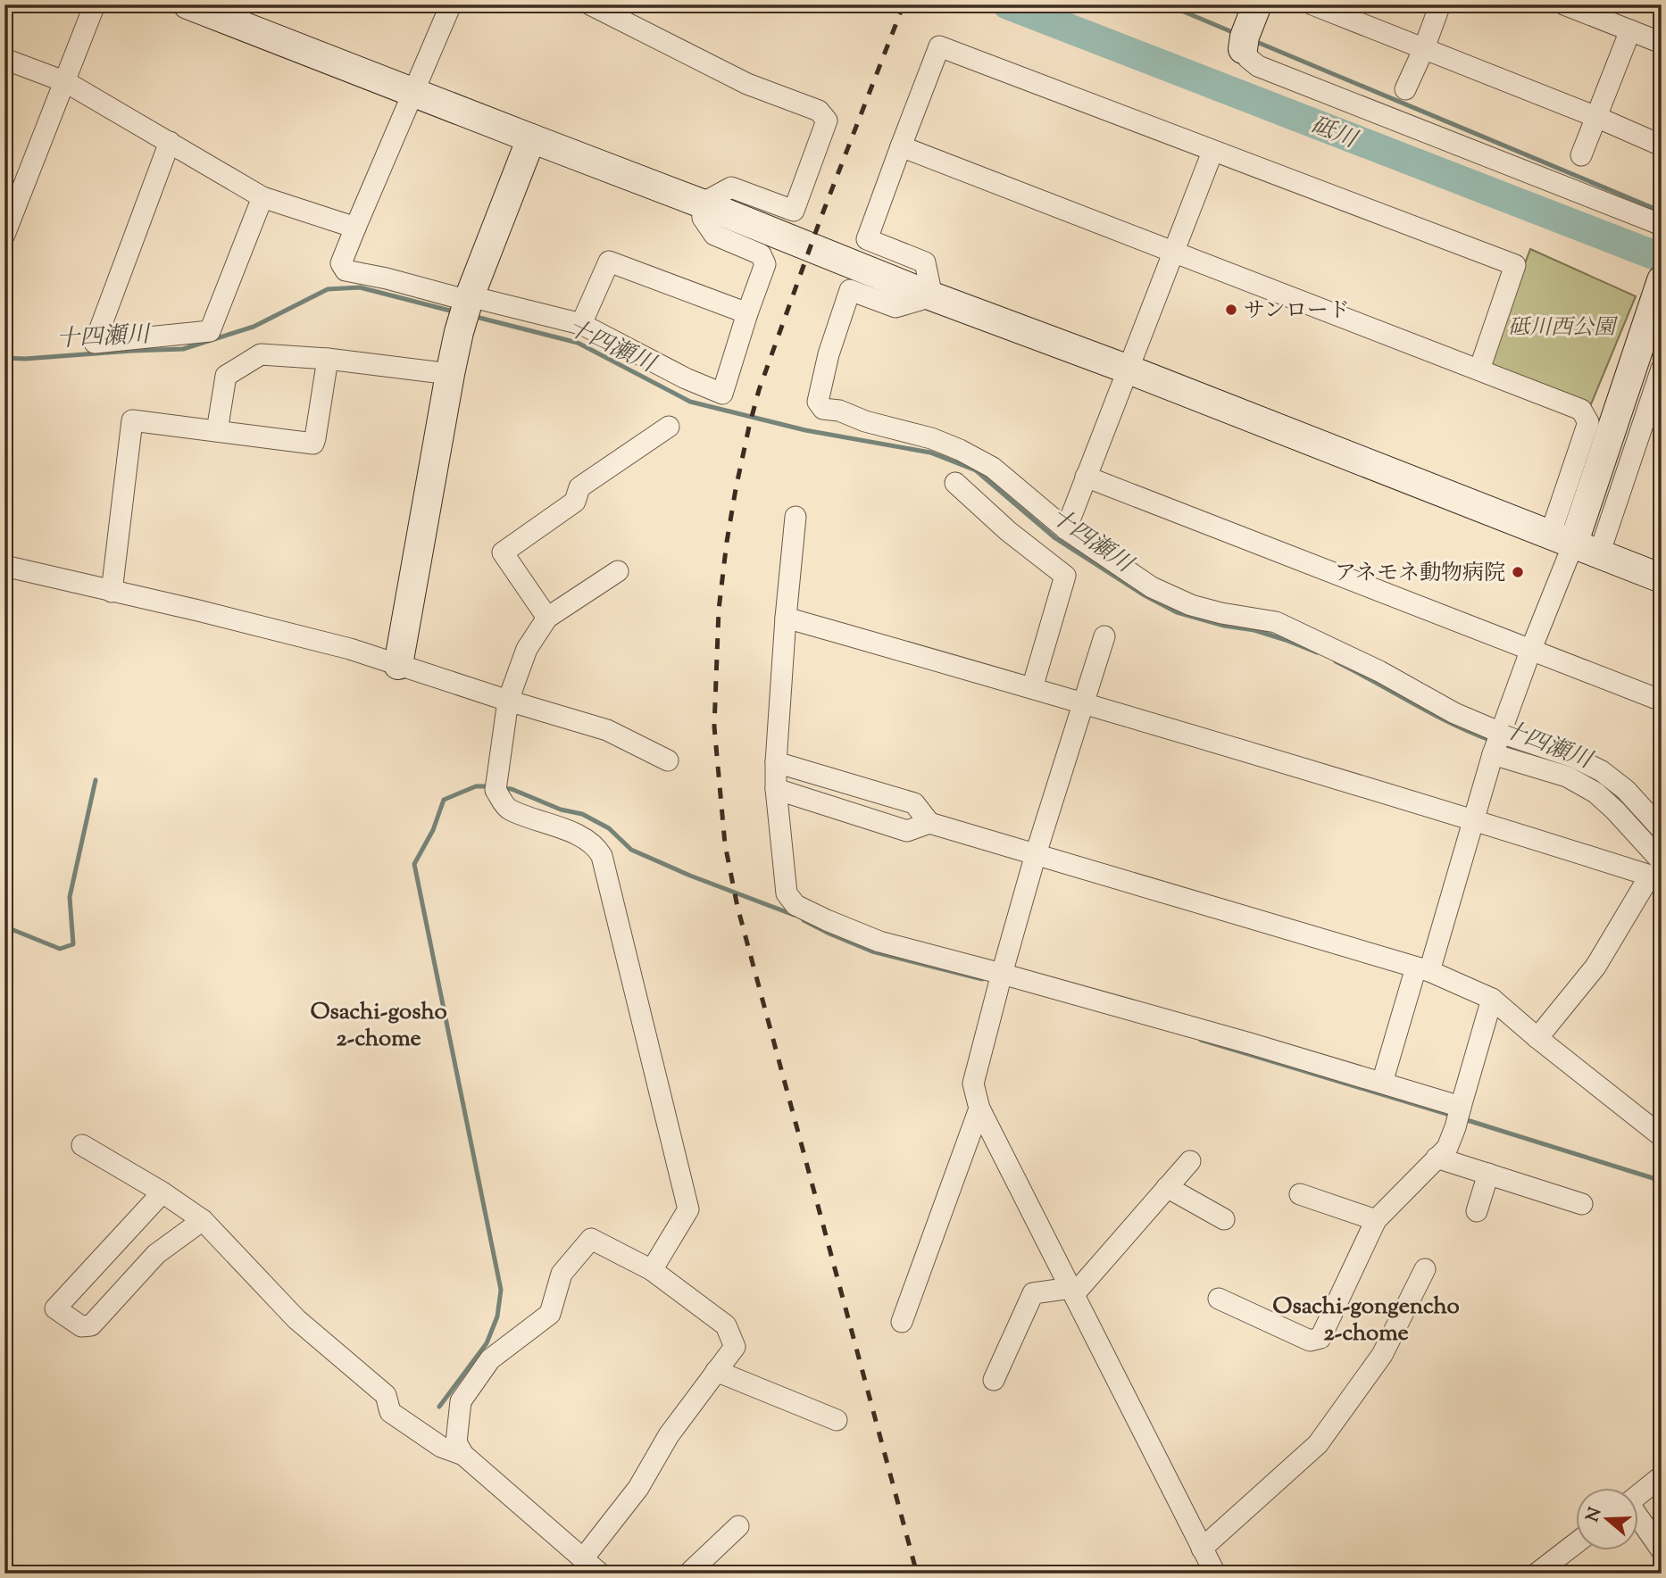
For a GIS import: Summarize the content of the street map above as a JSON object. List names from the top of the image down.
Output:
{
  "districts": ["Osachi-gosho 2-chome", "Osachi-gongencho 2-chome"],
  "water": ["砥川", "十四瀬川"],
  "parks": ["砥川西公園"],
  "places": ["サンロード", "アネモネ動物病院"],
  "north": "left"
}
